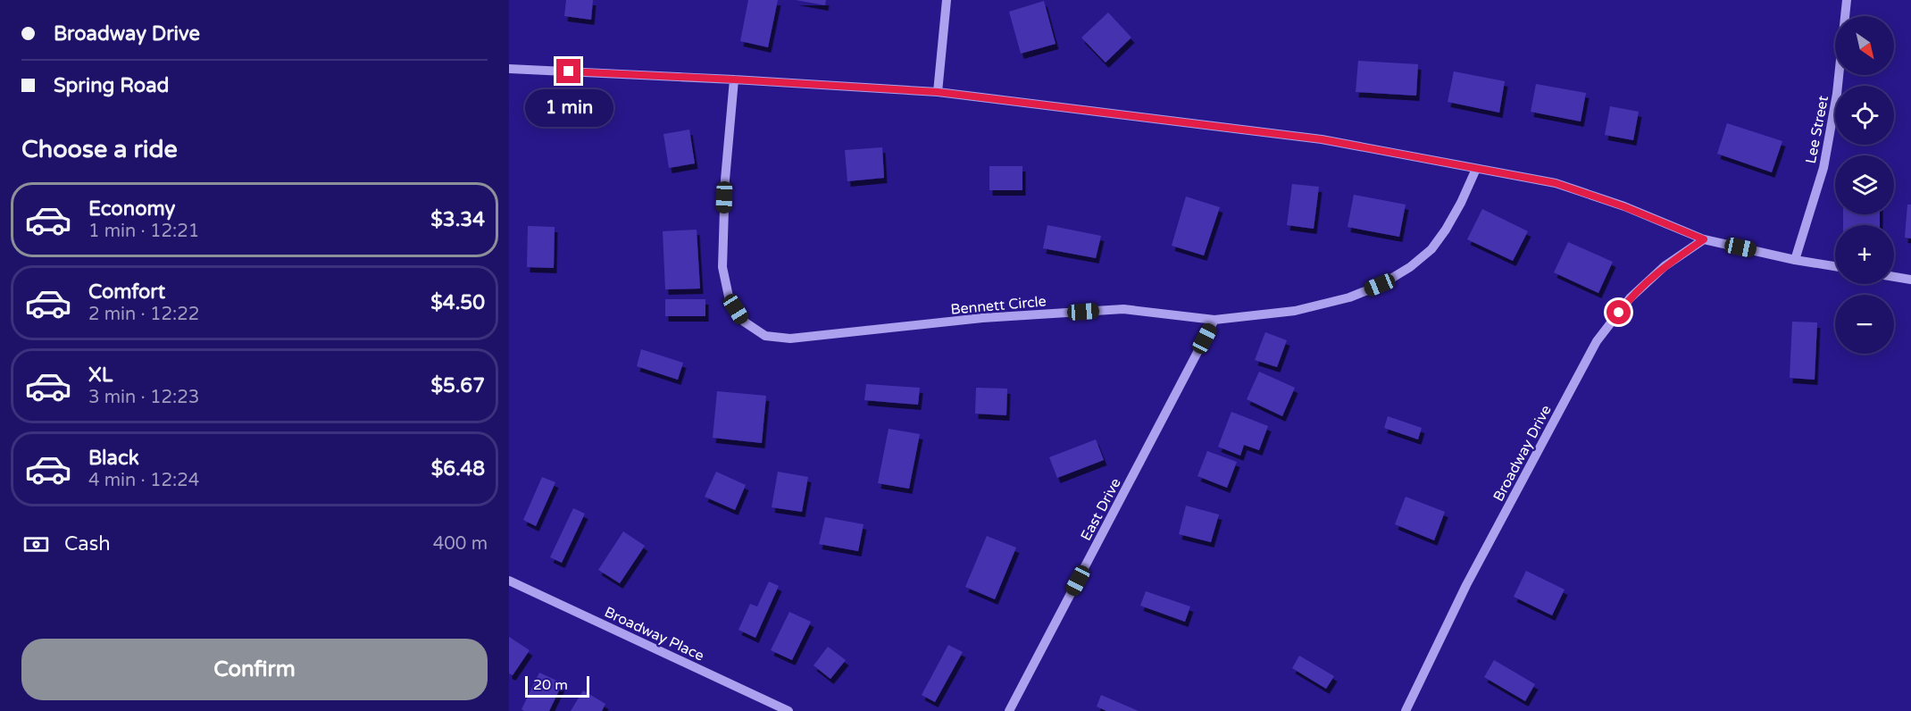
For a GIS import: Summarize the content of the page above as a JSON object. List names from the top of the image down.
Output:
{
  "streets": {
    "street": [
      "Lee Street",
      "Bennett Circle",
      "Broadway Drive",
      "East Drive",
      "Broadway Place"
    ]
  },
  "crossings": [
    ["Bennett Circle", "East Drive"]
  ],
  "scale_bar": "20 m",
  "north": "bottom right",
  "page": {
    "banner": ["Broadway Drive", "Spring Road"],
    "map_buttons": ["+", "−"],
    "bubble": "1 min",
    "heading": "Choose a ride",
    "list": [
      {
        "name": "Economy",
        "note": "1 min · 12:21",
        "value": "$3.34"
      },
      {
        "name": "Comfort",
        "note": "2 min · 12:22",
        "value": "$4.50"
      },
      {
        "name": "XL",
        "note": "3 min · 12:23",
        "value": "$5.67"
      },
      {
        "name": "Black",
        "note": "4 min · 12:24",
        "value": "$6.48"
      }
    ],
    "pay": ["Cash", "400 m"],
    "buttons": "Confirm",
    "scale": "20 m"
  }
}
